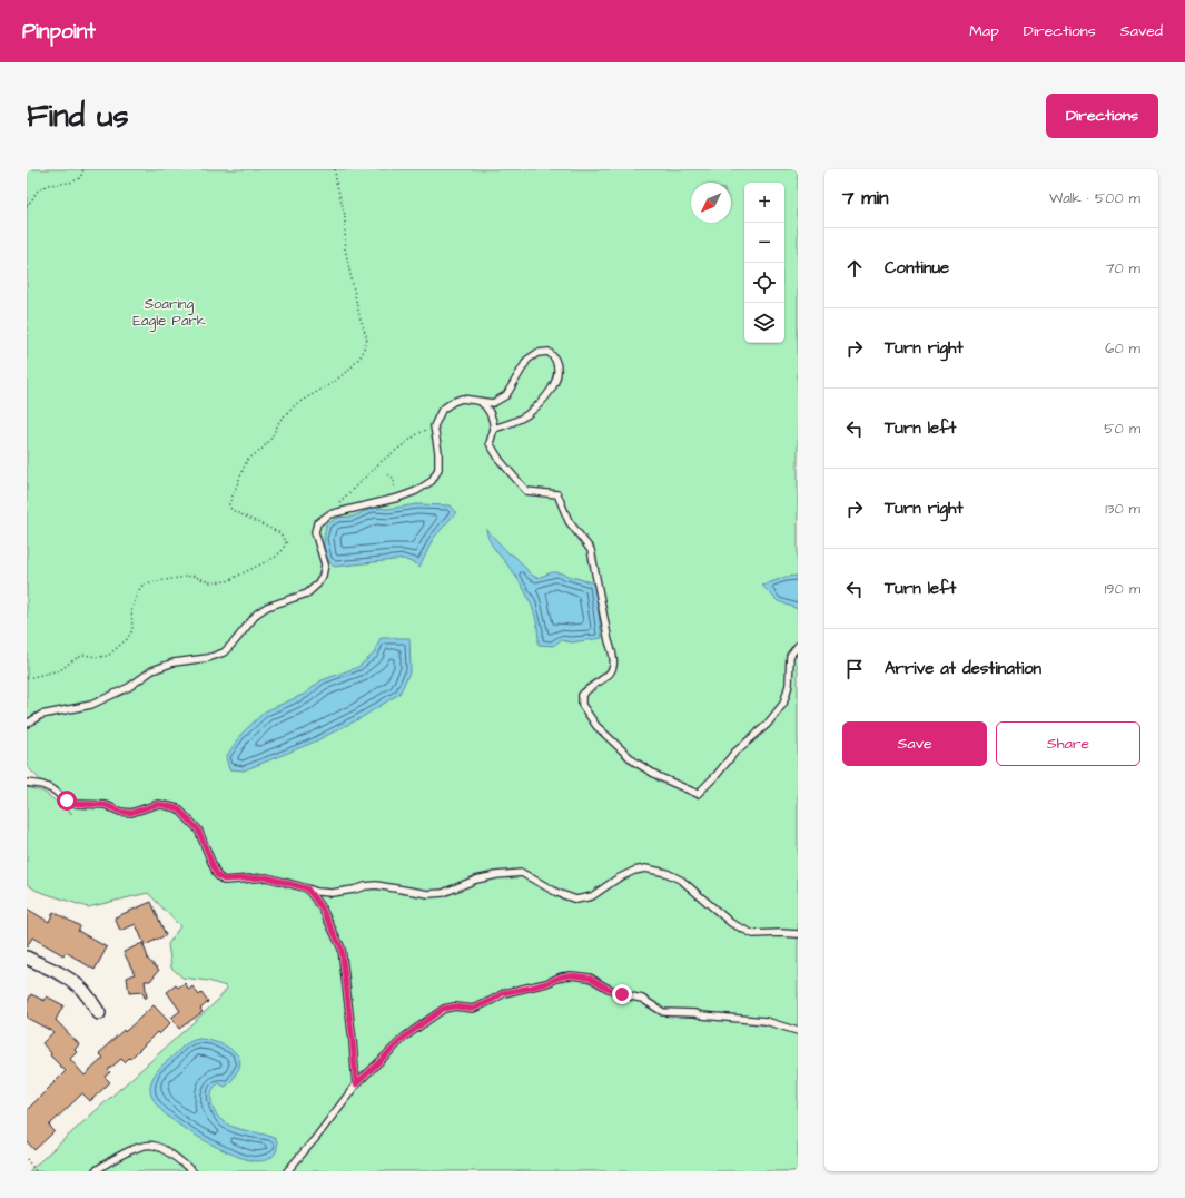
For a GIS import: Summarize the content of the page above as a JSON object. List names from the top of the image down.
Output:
{
  "parks": ["Soaring Eagle Park"],
  "north": "bottom left",
  "page": {
    "header": "Pinpoint",
    "nav": ["Map", "Directions", "Saved"],
    "buttons": [
      "Directions",
      ["Save", "Share"]
    ],
    "title": "Find us",
    "heading": ["7 min", "Walk · 500 m"],
    "map_buttons": ["+", "−"],
    "list": [
      ["Continue", "70 m"],
      ["Turn right", "60 m"],
      ["Turn left", "50 m"],
      ["Turn right", "130 m"],
      ["Turn left", "190 m"],
      "Arrive at destination"
    ]
  }
}
